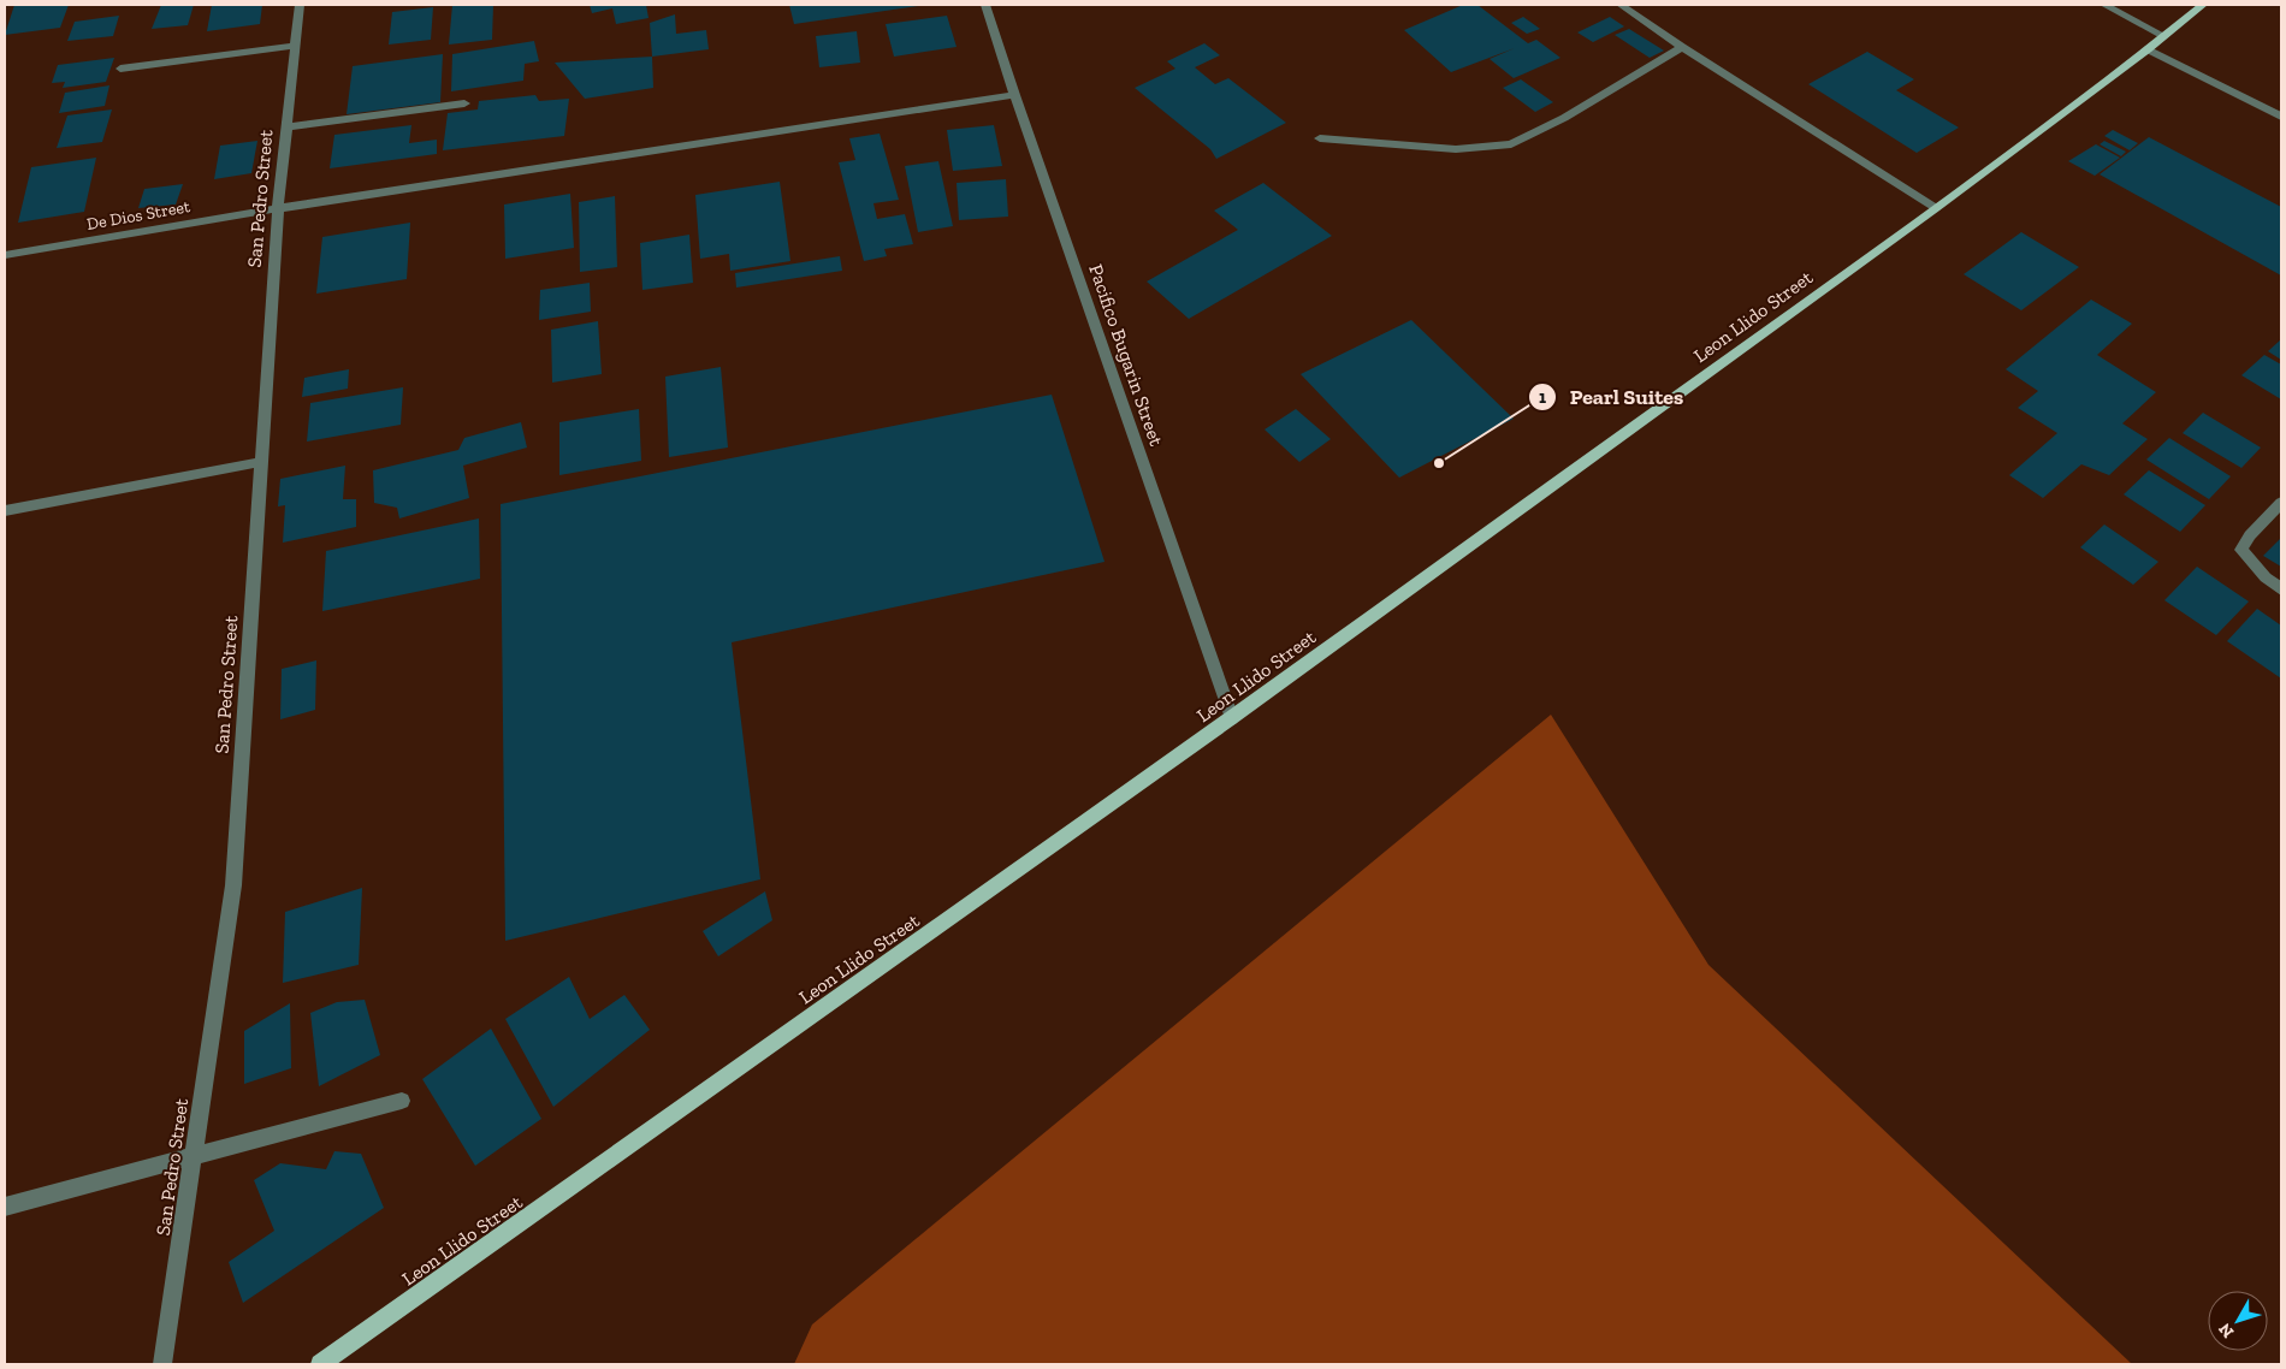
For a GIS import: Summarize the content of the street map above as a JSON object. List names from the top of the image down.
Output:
{
  "streets": {
    "main road": ["Leon Llido Street"],
    "street": ["San Pedro Street", "De Dios Street", "Pacifico Bugarin Street"]
  },
  "crossings": [
    ["San Pedro Street", "De Dios Street"],
    ["De Dios Street", "Pacifico Bugarin Street"],
    ["Leon Llido Street", "Pacifico Bugarin Street"]
  ],
  "places": ["Pearl Suites"],
  "north": "bottom left"
}
